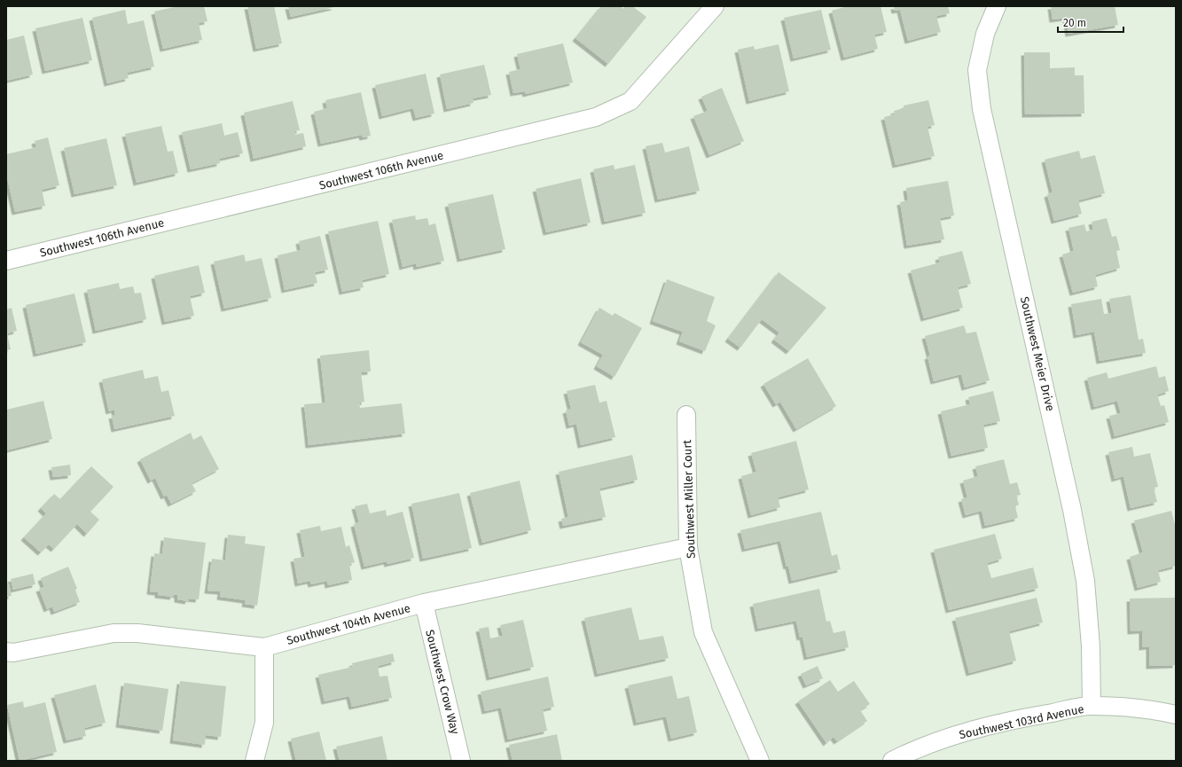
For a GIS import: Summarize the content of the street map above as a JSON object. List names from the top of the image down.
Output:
{
  "streets": {
    "street": [
      "Southwest 106th Avenue",
      "Southwest Meier Drive",
      "Southwest Miller Court",
      "Southwest 104th Avenue",
      "Southwest Crow Way",
      "Southwest 103rd Avenue"
    ]
  },
  "crossings": [
    ["Southwest Meier Drive", "Southwest 103rd Avenue"],
    ["Southwest Miller Court", "Southwest 104th Avenue"],
    ["Southwest 104th Avenue", "Southwest Crow Way"]
  ],
  "scale_bar": "20 m"
}
